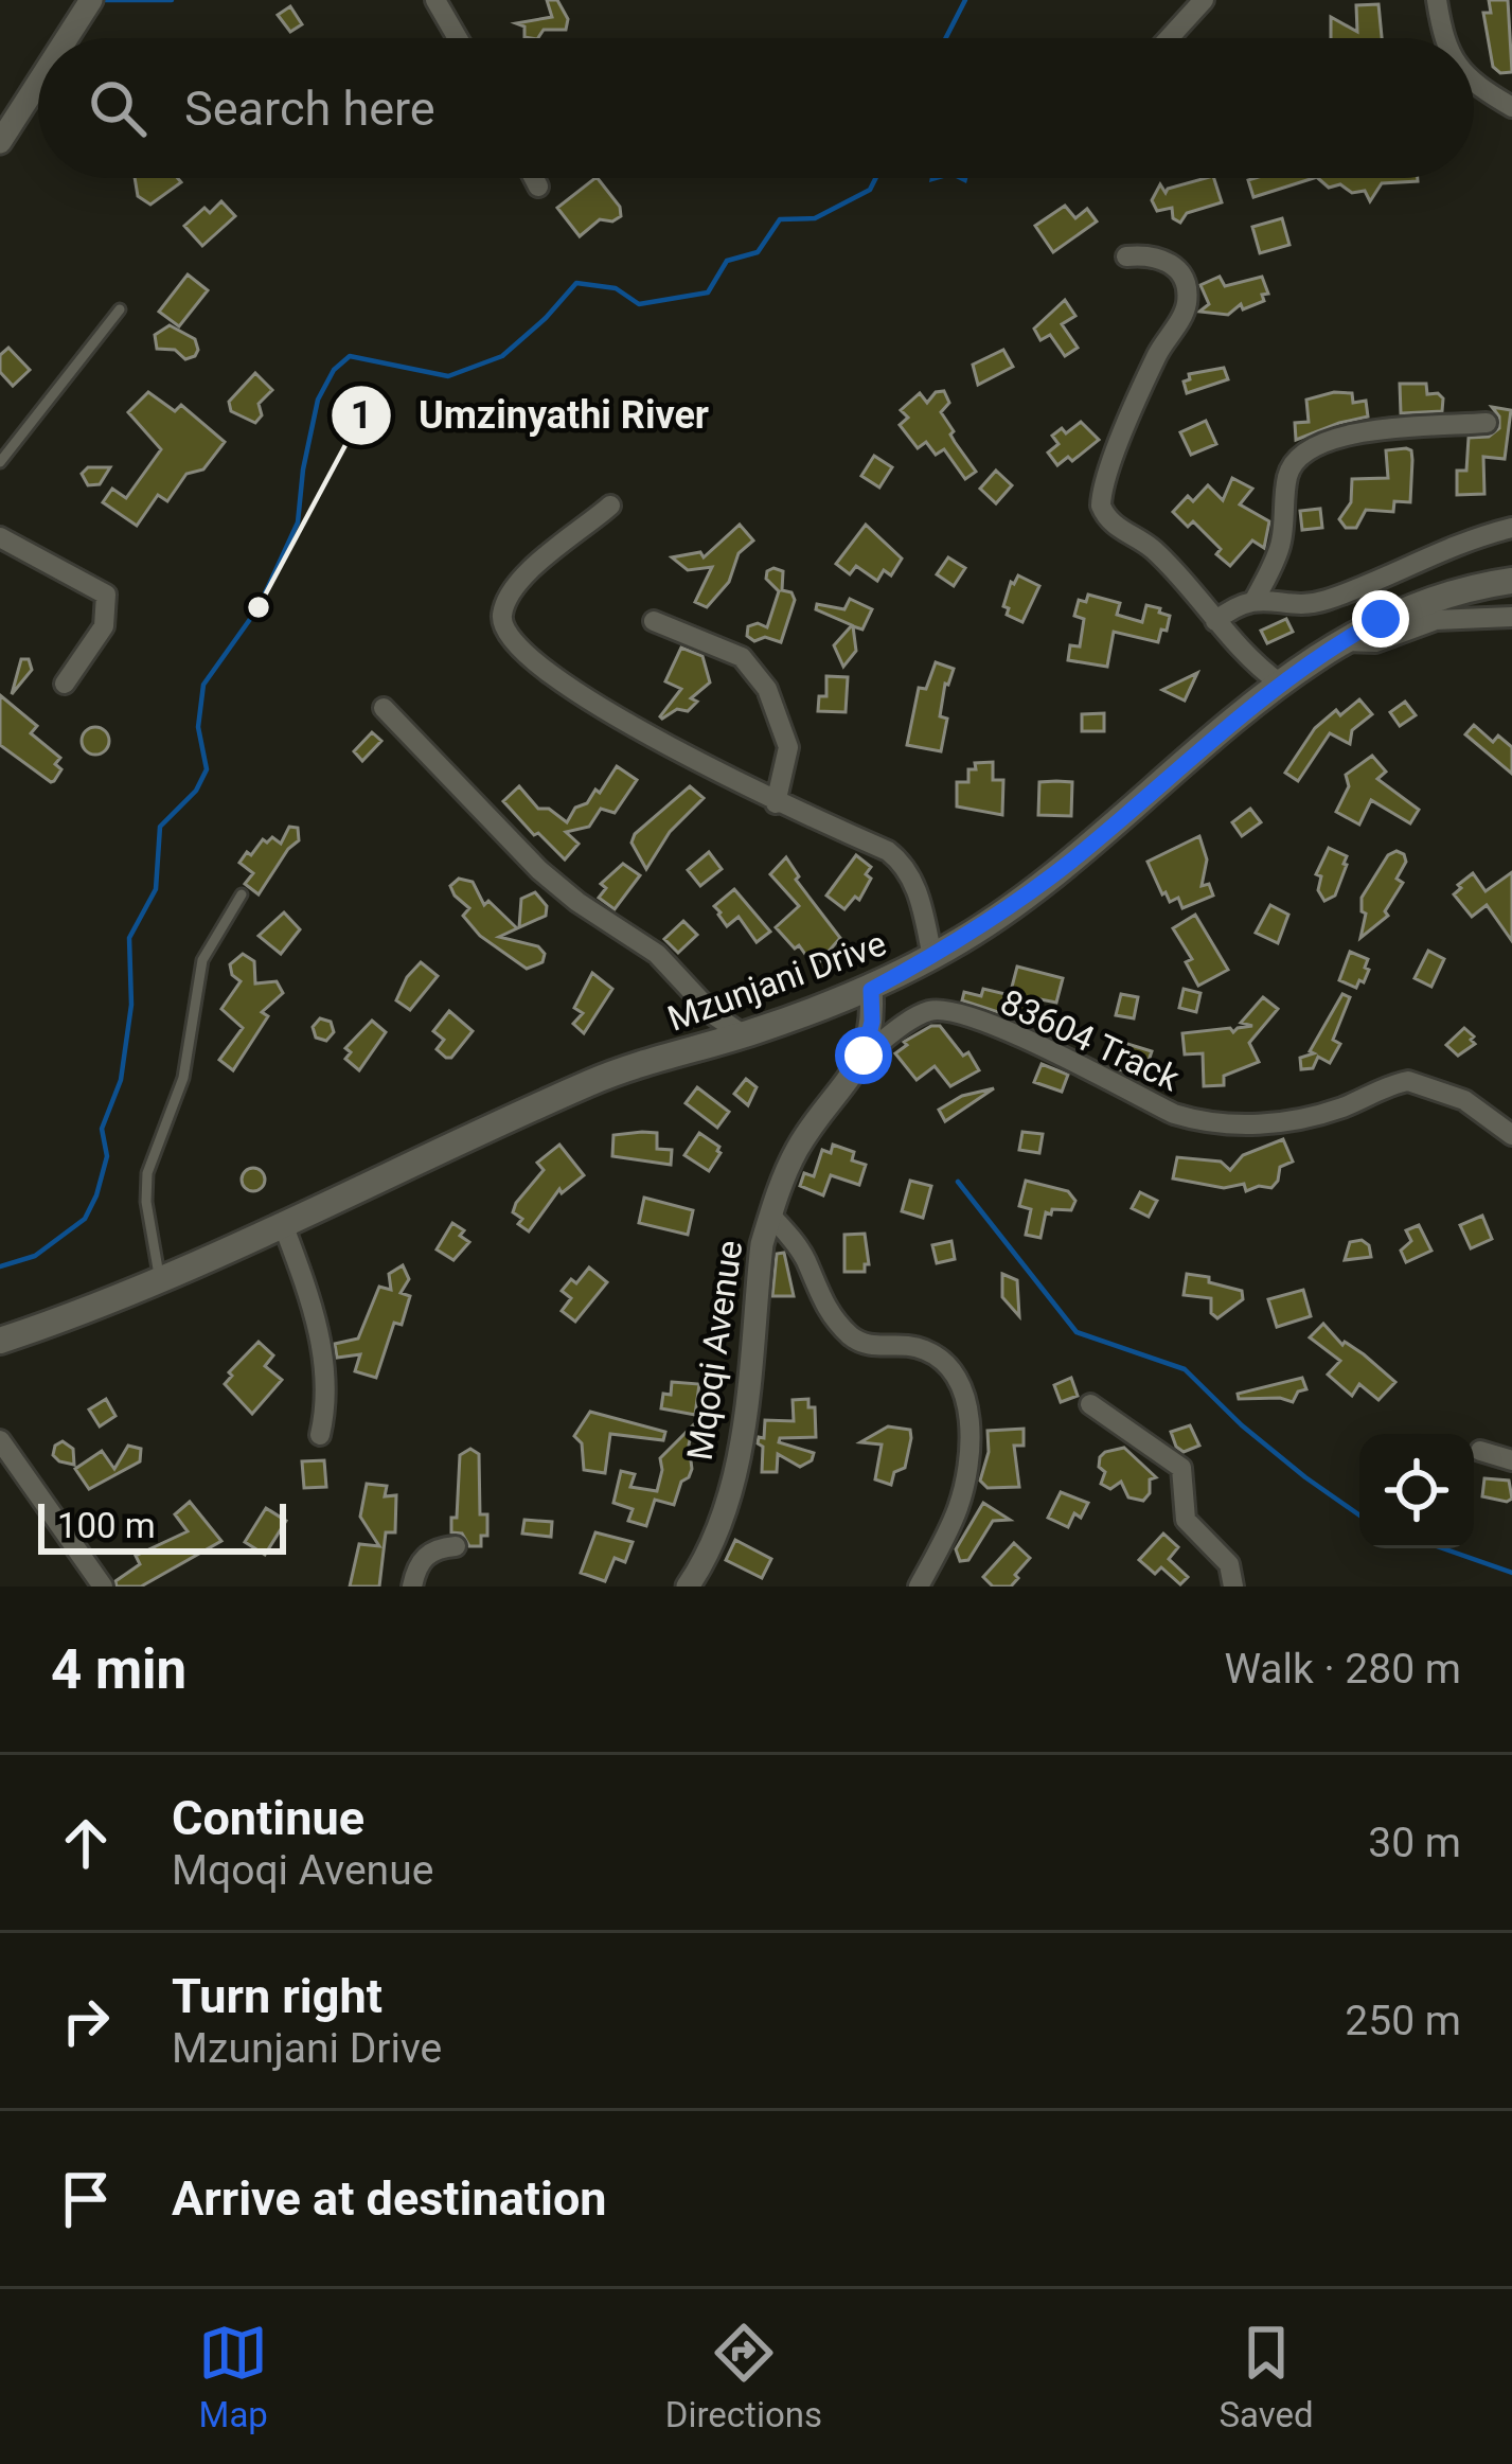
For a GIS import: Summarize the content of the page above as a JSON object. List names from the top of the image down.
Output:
{
  "streets": {
    "main road": ["Mzunjani Drive"],
    "street": ["83604 Track", "Mqoqi Avenue"]
  },
  "crossings": [
    ["Mzunjani Drive", "Mqoqi Avenue"],
    ["83604 Track", "Mqoqi Avenue"]
  ],
  "places": ["Umzinyathi River"],
  "scale_bar": "100 m",
  "page": {
    "search": "Search here",
    "scale": "100 m",
    "heading": ["4 min", "Walk · 280 m"],
    "list": [
      ["Continue", "Mqoqi Avenue", "30 m"],
      ["Turn right", "Mzunjani Drive", "250 m"],
      "Arrive at destination"
    ],
    "nav": ["Map", "Directions", "Saved"]
  }
}
